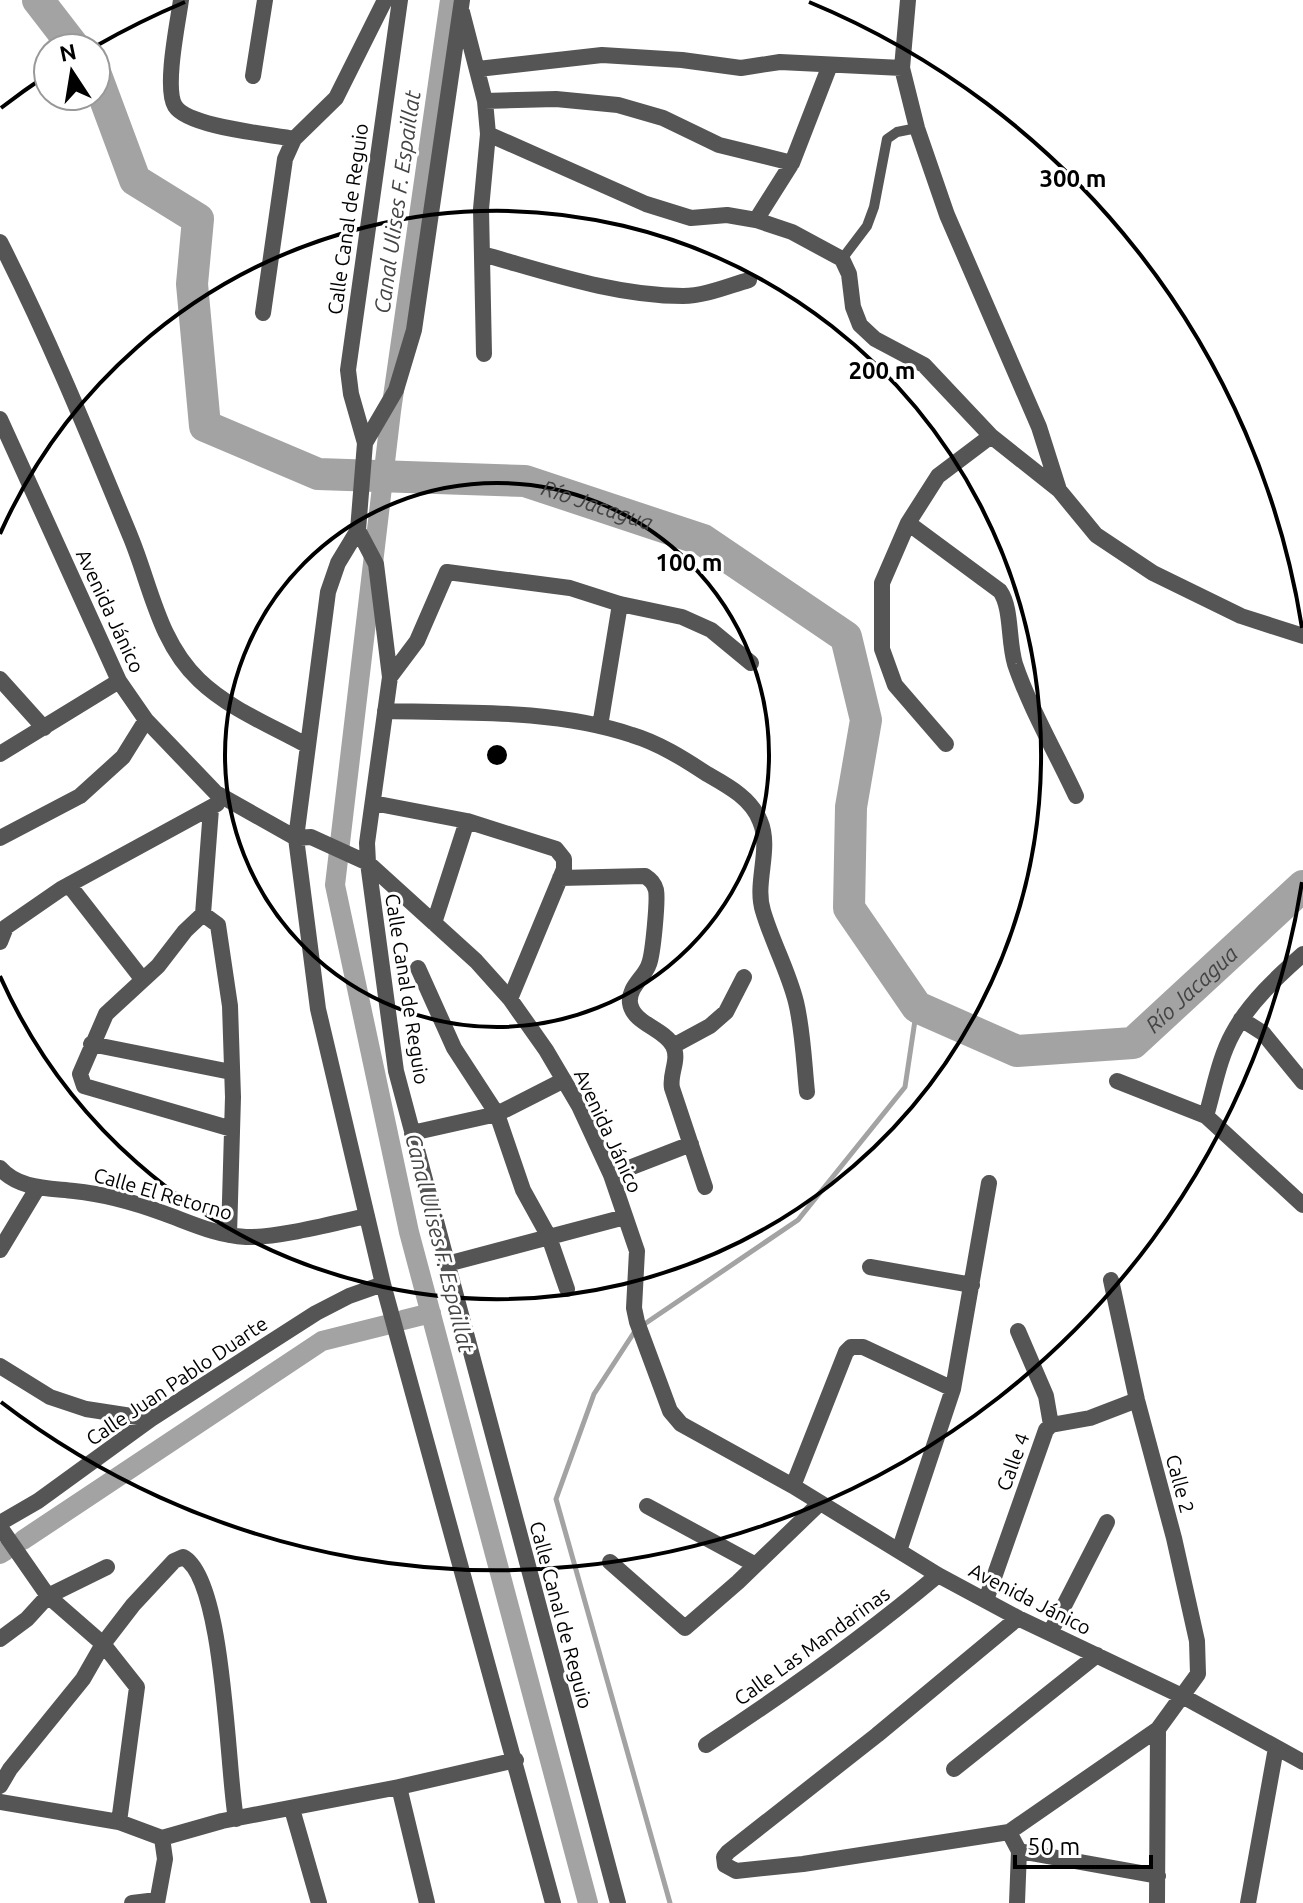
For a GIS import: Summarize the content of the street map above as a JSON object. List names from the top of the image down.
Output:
{
  "streets": {
    "street": [
      "Calle Canal de Reguio",
      "Avenida Jánico",
      "Calle El Retorno",
      "Calle Juan Pablo Duarte",
      "Calle 4",
      "Calle 2",
      "Calle Las Mandarinas"
    ]
  },
  "crossings": [
    ["Calle Canal de Reguio", "Avenida Jánico"],
    ["Avenida Jánico", "Calle 4"],
    ["Avenida Jánico", "Calle 2"],
    ["Avenida Jánico", "Calle Las Mandarinas"],
    ["Calle 4", "Calle 2"]
  ],
  "water": ["Canal Ulises F. Espaillat", "Río Jacagua"],
  "scale_bar": "50 m",
  "north": "top",
  "rings": ["300 m", "200 m", "100 m"]
}
